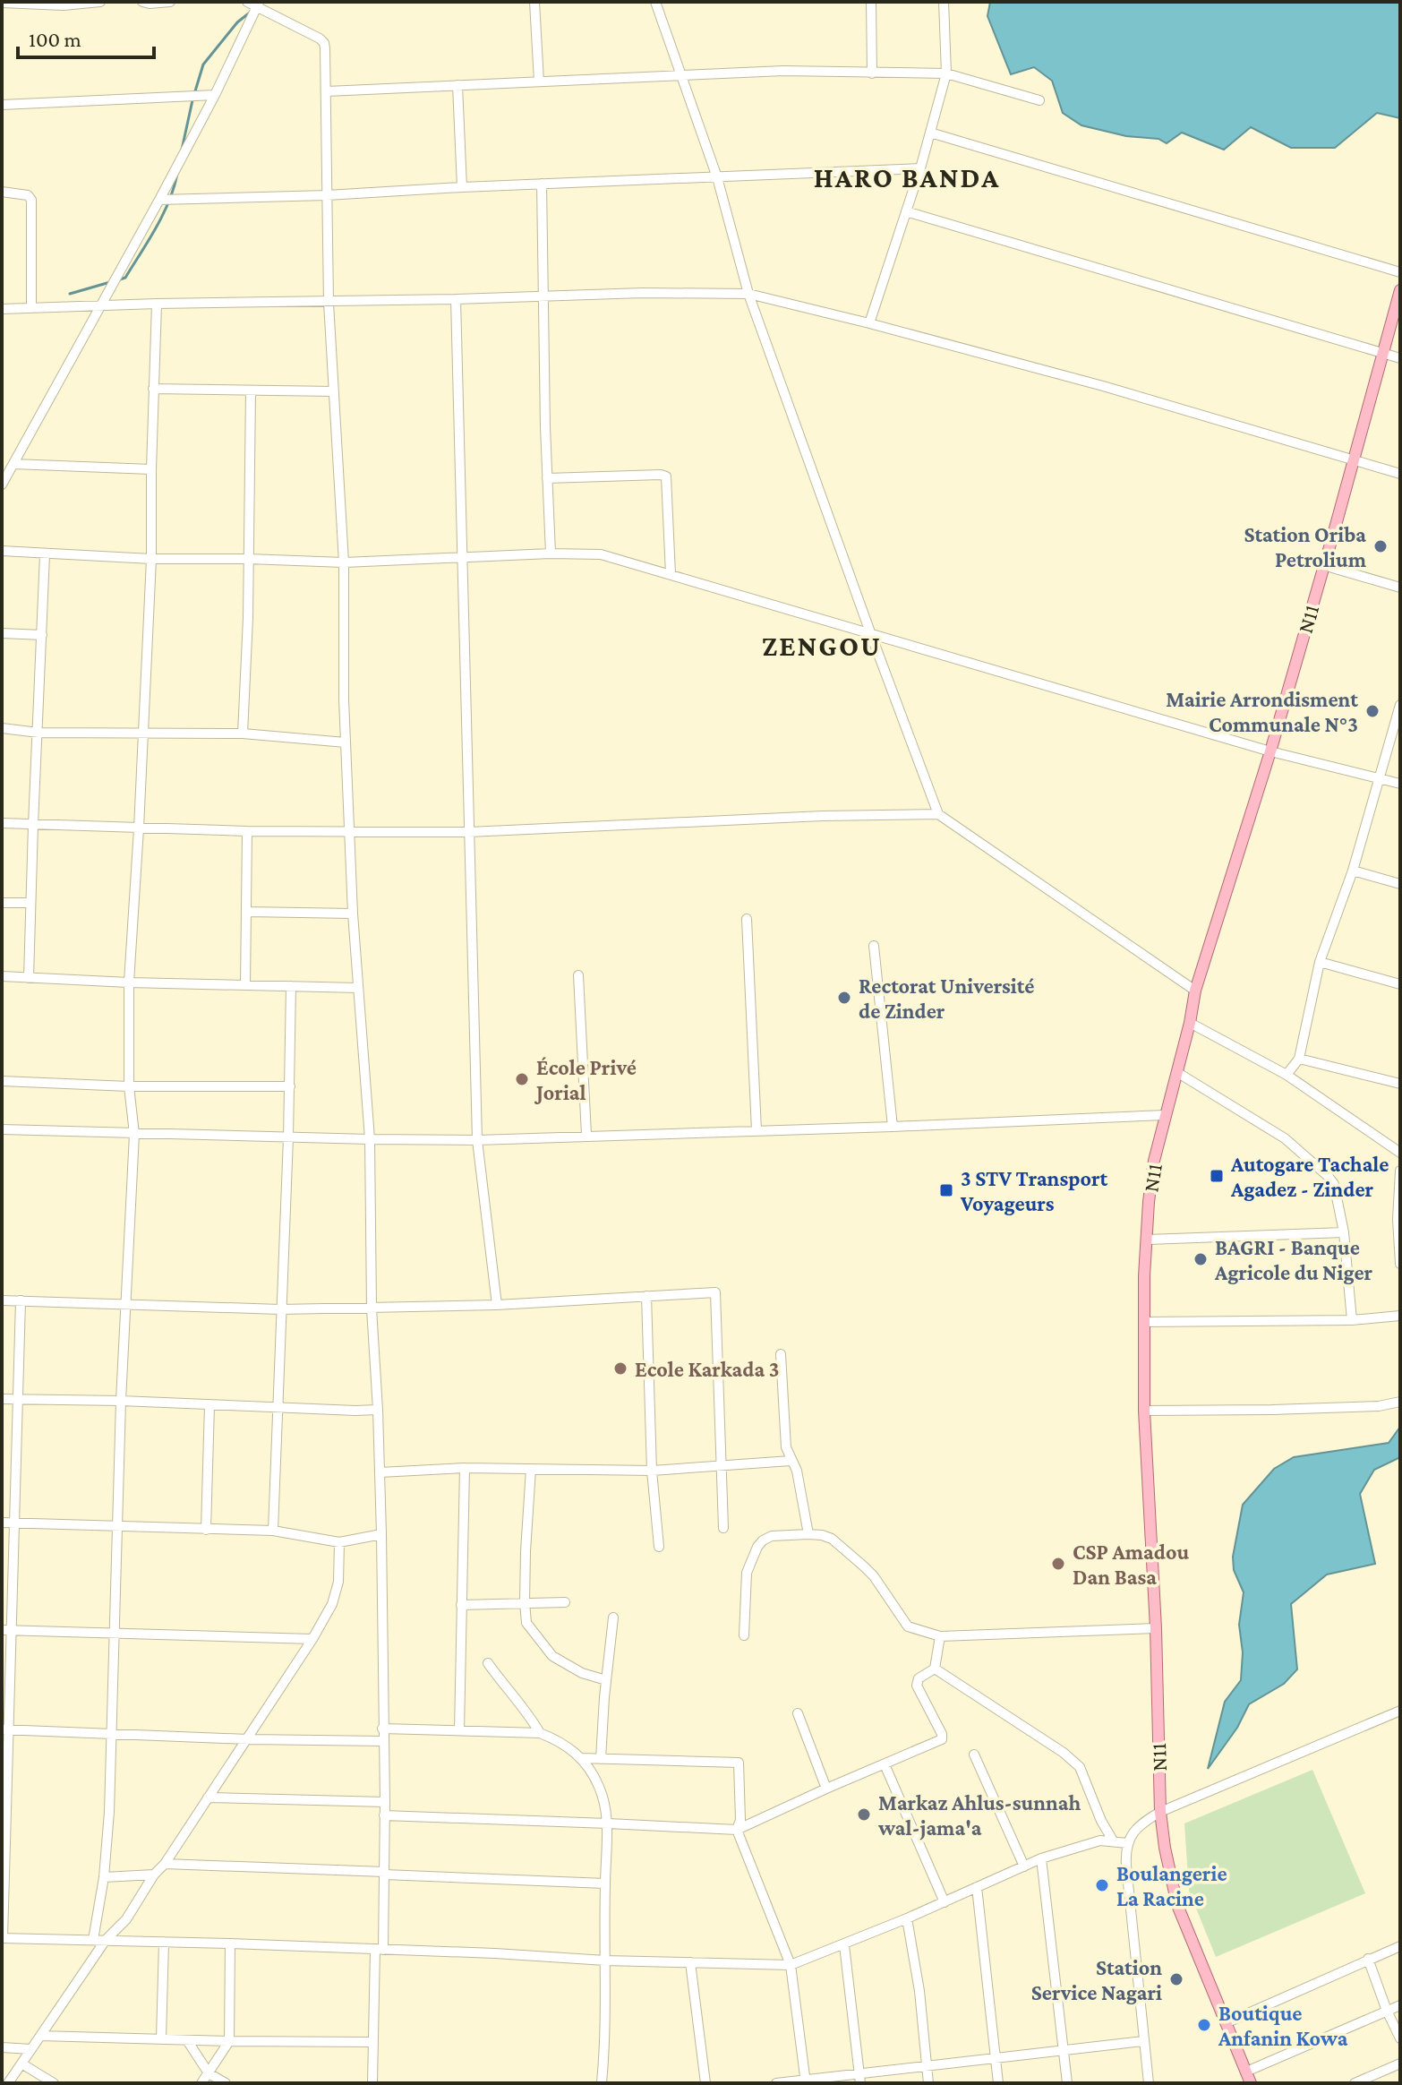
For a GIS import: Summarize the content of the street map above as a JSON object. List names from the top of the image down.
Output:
{
  "streets": {
    "main road": ["N11"]
  },
  "districts": ["HARO BANDA", "ZENGOU"],
  "places": {
    "other": [
      "Station Oriba Petrolium",
      "Mairie Arrondisment Communale N°3",
      "Rectorat Université de Zinder",
      "École Privé Jorial",
      "BAGRI - Banque Agricole du Niger",
      "Ecole Karkada 3",
      "CSP Amadou Dan Basa",
      "Markaz Ahlus-sunnah wal-jama'a",
      "Boulangerie La Racine",
      "Station Service Nagari",
      "Boutique Anfanin Kowa"
    ],
    "transit": ["Autogare Tachale Agadez - Zinder", "3 STV Transport Voyageurs"]
  },
  "scale_bar": "100 m"
}
